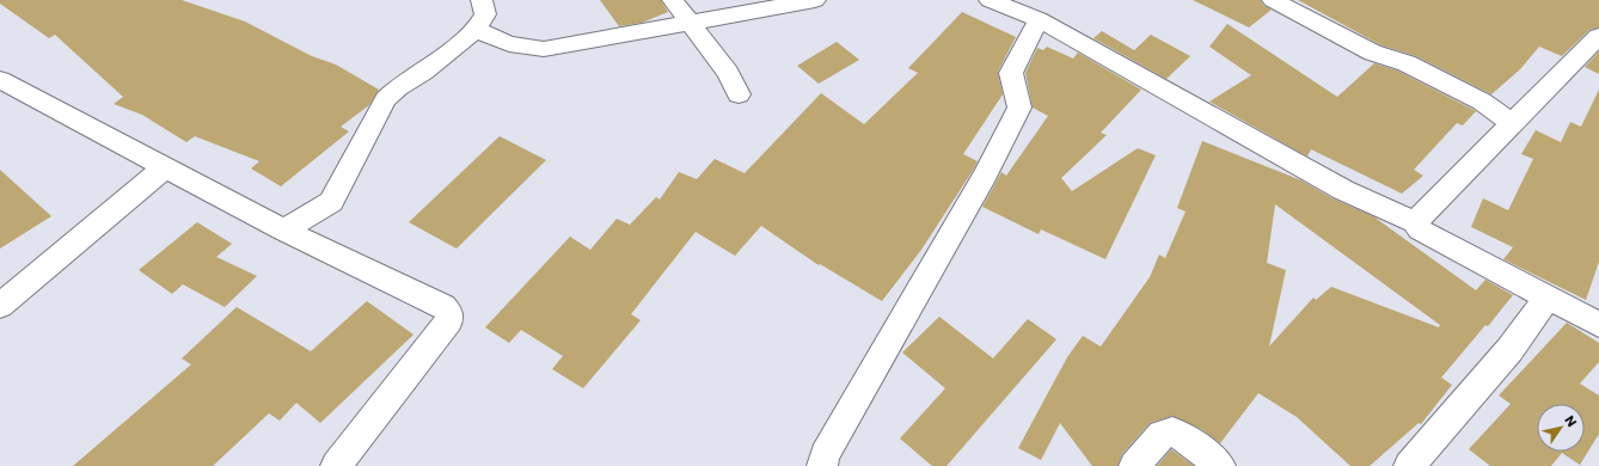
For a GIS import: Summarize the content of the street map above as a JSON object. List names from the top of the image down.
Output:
{
  "north": "top right"
}
